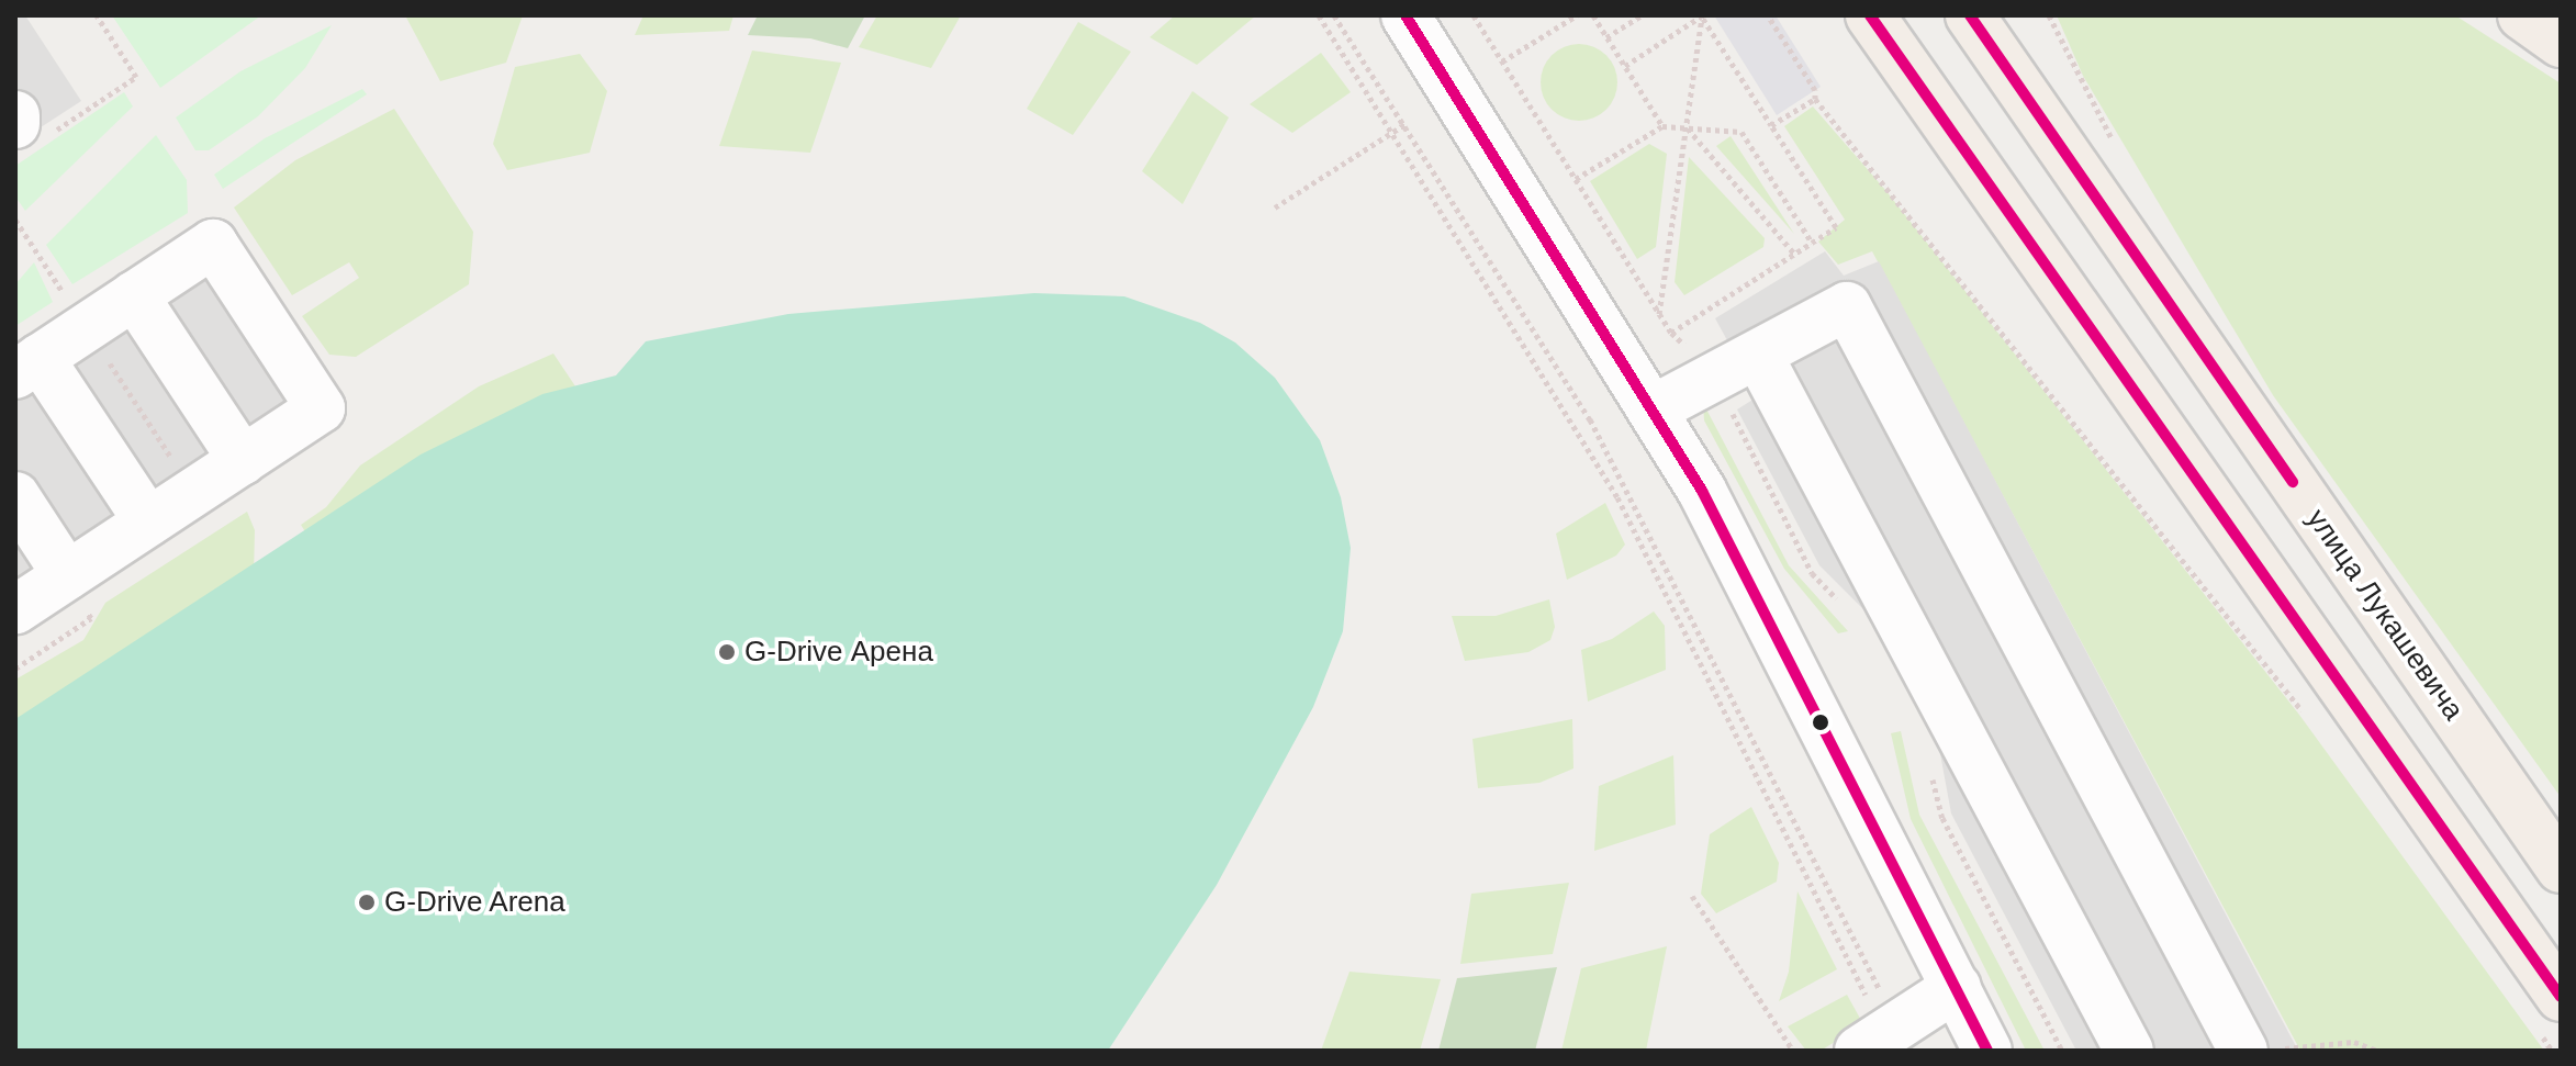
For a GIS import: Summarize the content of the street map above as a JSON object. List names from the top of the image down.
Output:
{
  "streets": {
    "main road": ["улица Лукашевича"]
  },
  "places": ["G-Drive Арена", "G-Drive Arena"]
}
